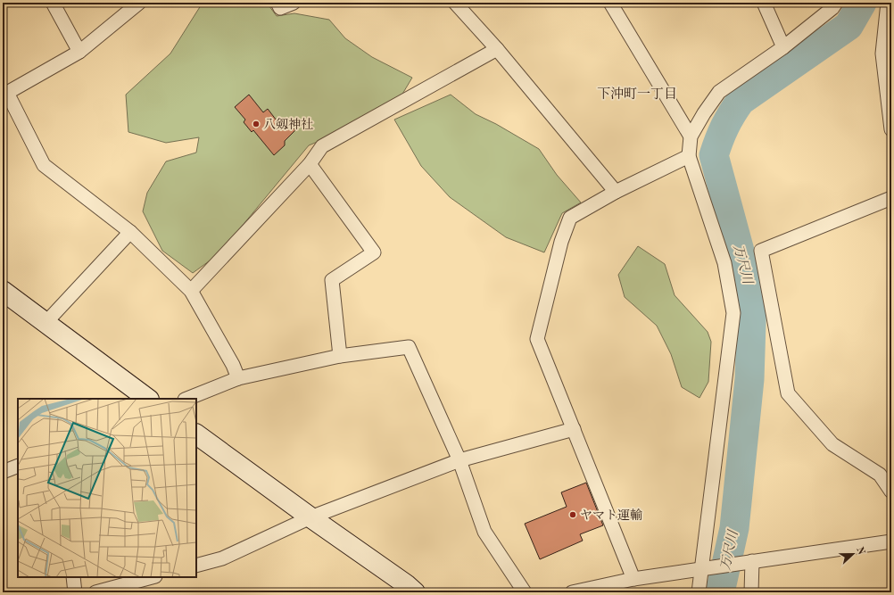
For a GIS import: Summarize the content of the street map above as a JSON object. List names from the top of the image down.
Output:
{
  "districts": ["下沖町一丁目"],
  "water": ["万尺川"],
  "places": ["八剱神社", "ヤマト運輸"],
  "north": "right"
}
